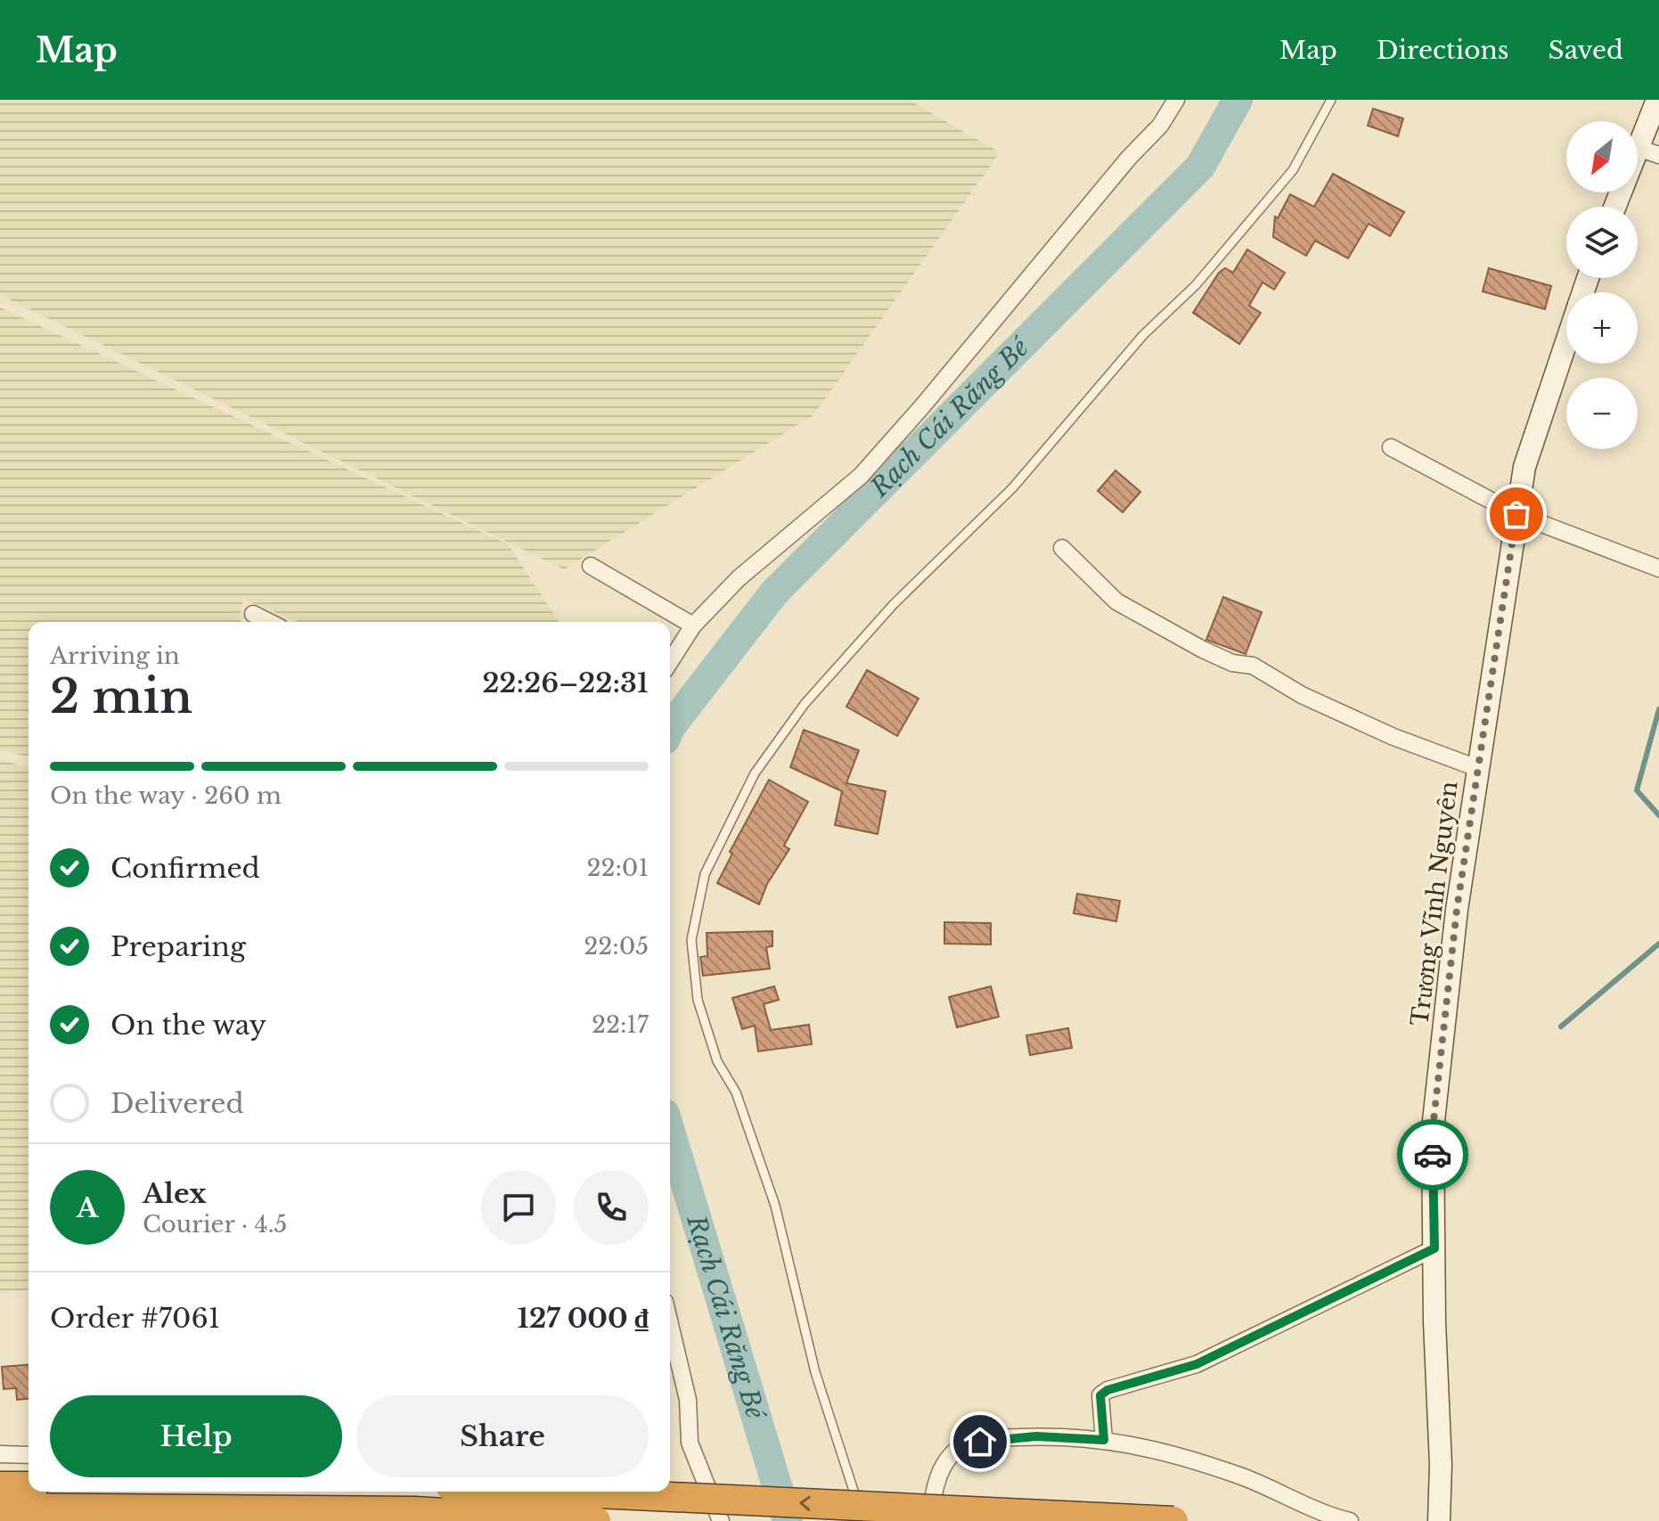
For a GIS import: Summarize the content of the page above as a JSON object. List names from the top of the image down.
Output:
{
  "streets": {
    "street": ["Trương Vĩnh Nguyên"]
  },
  "water": ["Rạch Cái Răng Bé"],
  "north": "bottom left",
  "page": {
    "header": "Map",
    "nav": ["Map", "Directions", "Saved"],
    "map_buttons": ["+", "−"],
    "heading": ["2 min", "Arriving in", "22:26–22:31"],
    "panel": [
      "Alex",
      "Courier · 4.5",
      "Order #7061",
      "127 000 ₫"
    ],
    "bar": "On the way · 260 m",
    "list": [
      ["Confirmed", "22:01"],
      ["Preparing", "22:05"],
      ["On the way", "22:17"],
      "Delivered"
    ],
    "round": "A",
    "buttons": ["Help", "Share"]
  }
}
